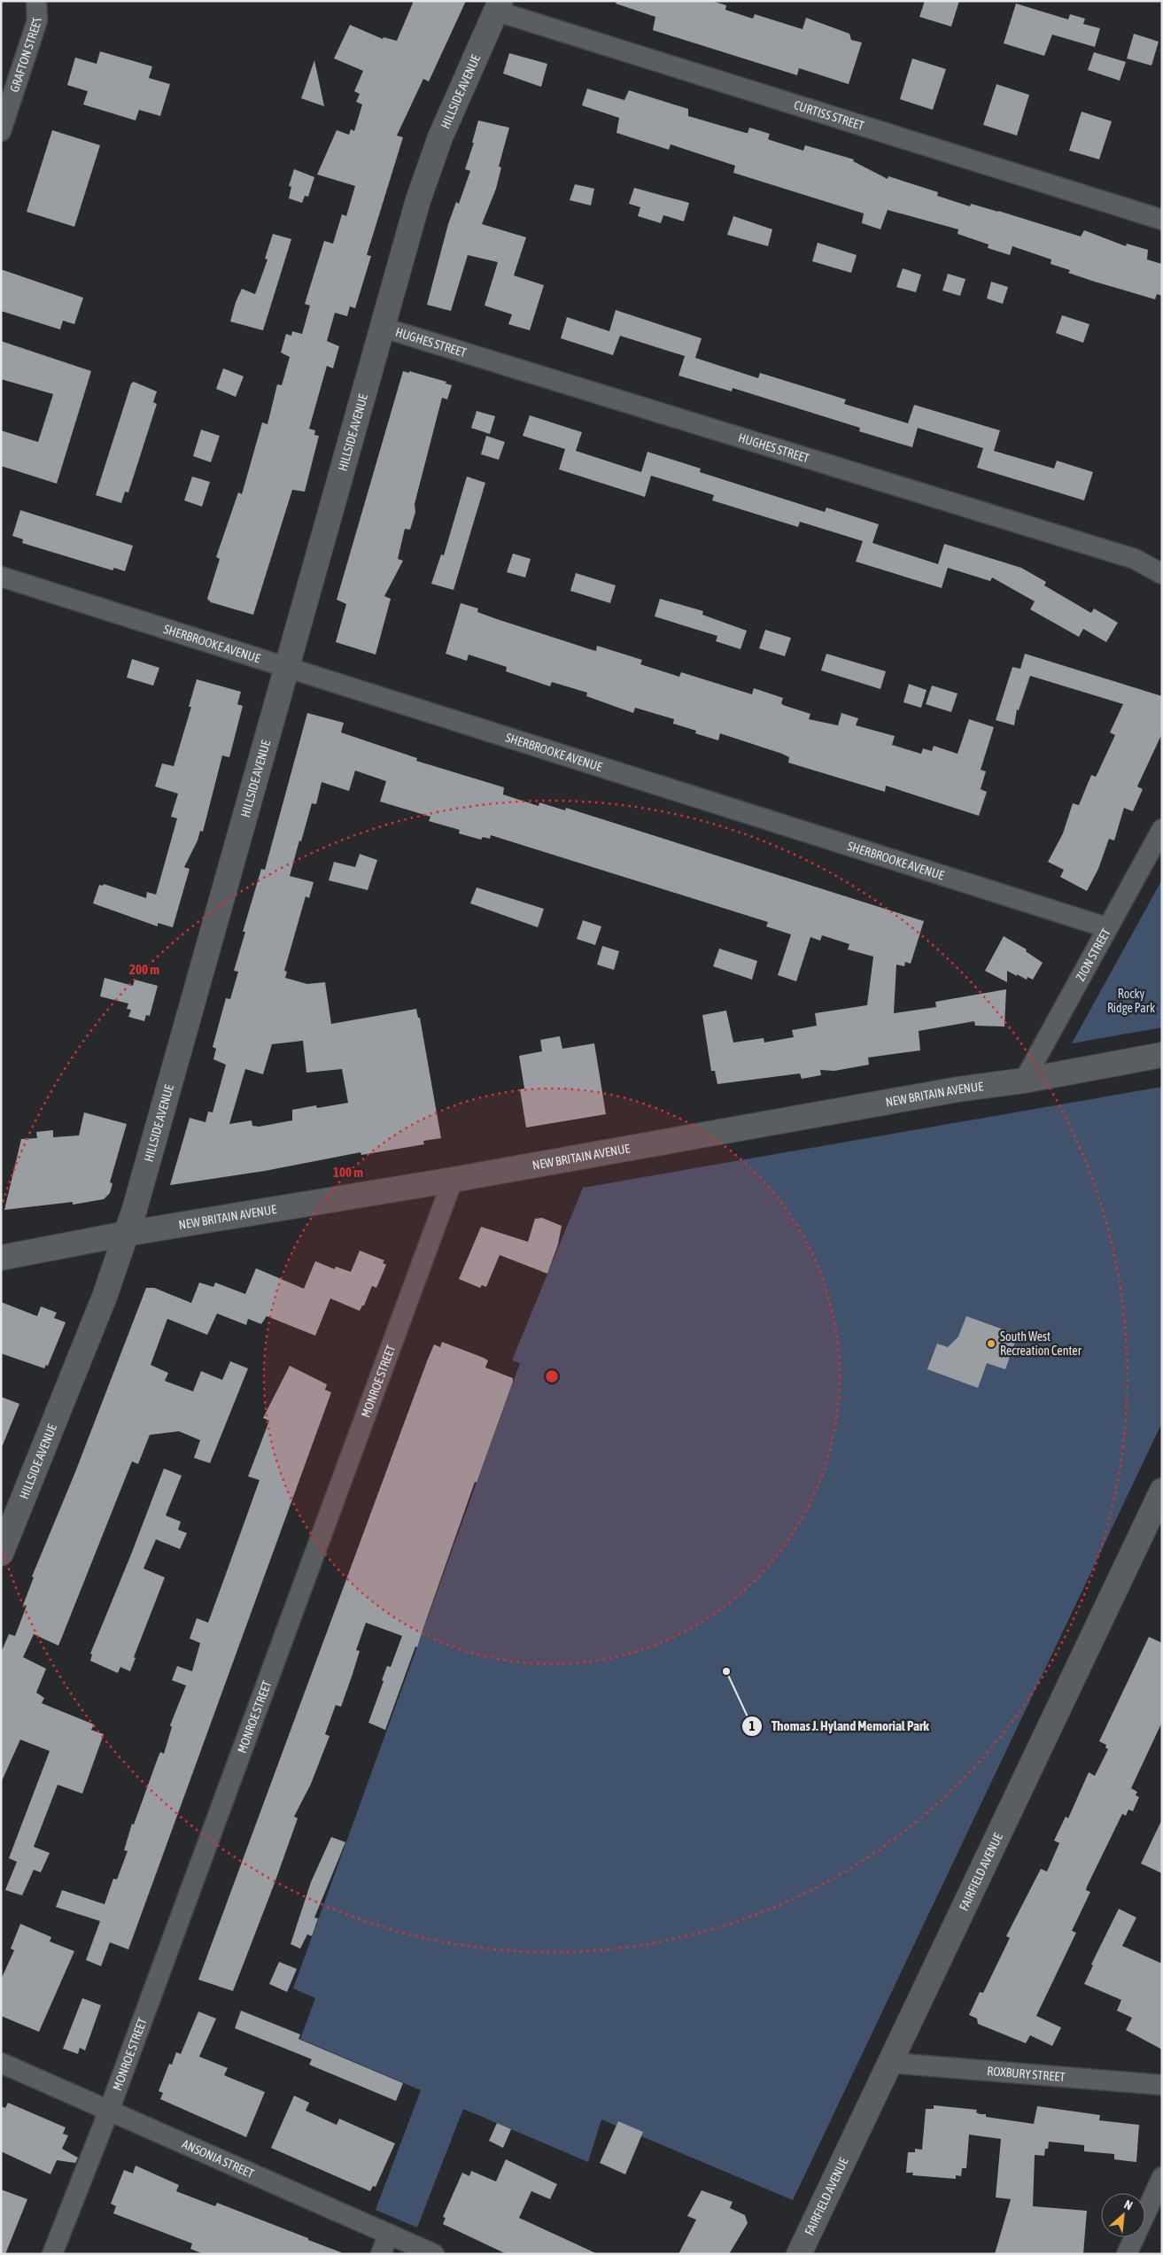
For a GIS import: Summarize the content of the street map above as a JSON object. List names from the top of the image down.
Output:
{
  "streets": {
    "main road": ["HILLSIDE AVENUE", "NEW BRITAIN AVENUE", "FAIRFIELD AVENUE"],
    "street": [
      "GRAFTON STREET",
      "CURTISS STREET",
      "HUGHES STREET",
      "SHERBROOKE AVENUE",
      "ZION STREET",
      "MONROE STREET",
      "ROXBURY STREET",
      "ANSONIA STREET"
    ]
  },
  "crossings": [
    ["HILLSIDE AVENUE", "CURTISS STREET"],
    ["HILLSIDE AVENUE", "HUGHES STREET"],
    ["HILLSIDE AVENUE", "SHERBROOKE AVENUE"],
    ["HILLSIDE AVENUE", "NEW BRITAIN AVENUE"],
    ["SHERBROOKE AVENUE", "ZION STREET"],
    ["ZION STREET", "NEW BRITAIN AVENUE"],
    ["NEW BRITAIN AVENUE", "MONROE STREET"],
    ["MONROE STREET", "ANSONIA STREET"],
    ["FAIRFIELD AVENUE", "ROXBURY STREET"]
  ],
  "parks": ["Rocky Ridge Park"],
  "places": ["South West Recreation Center", "Thomas J. Hyland Memorial Park"],
  "north": "top right",
  "rings": ["200 m", "100 m"]
}
